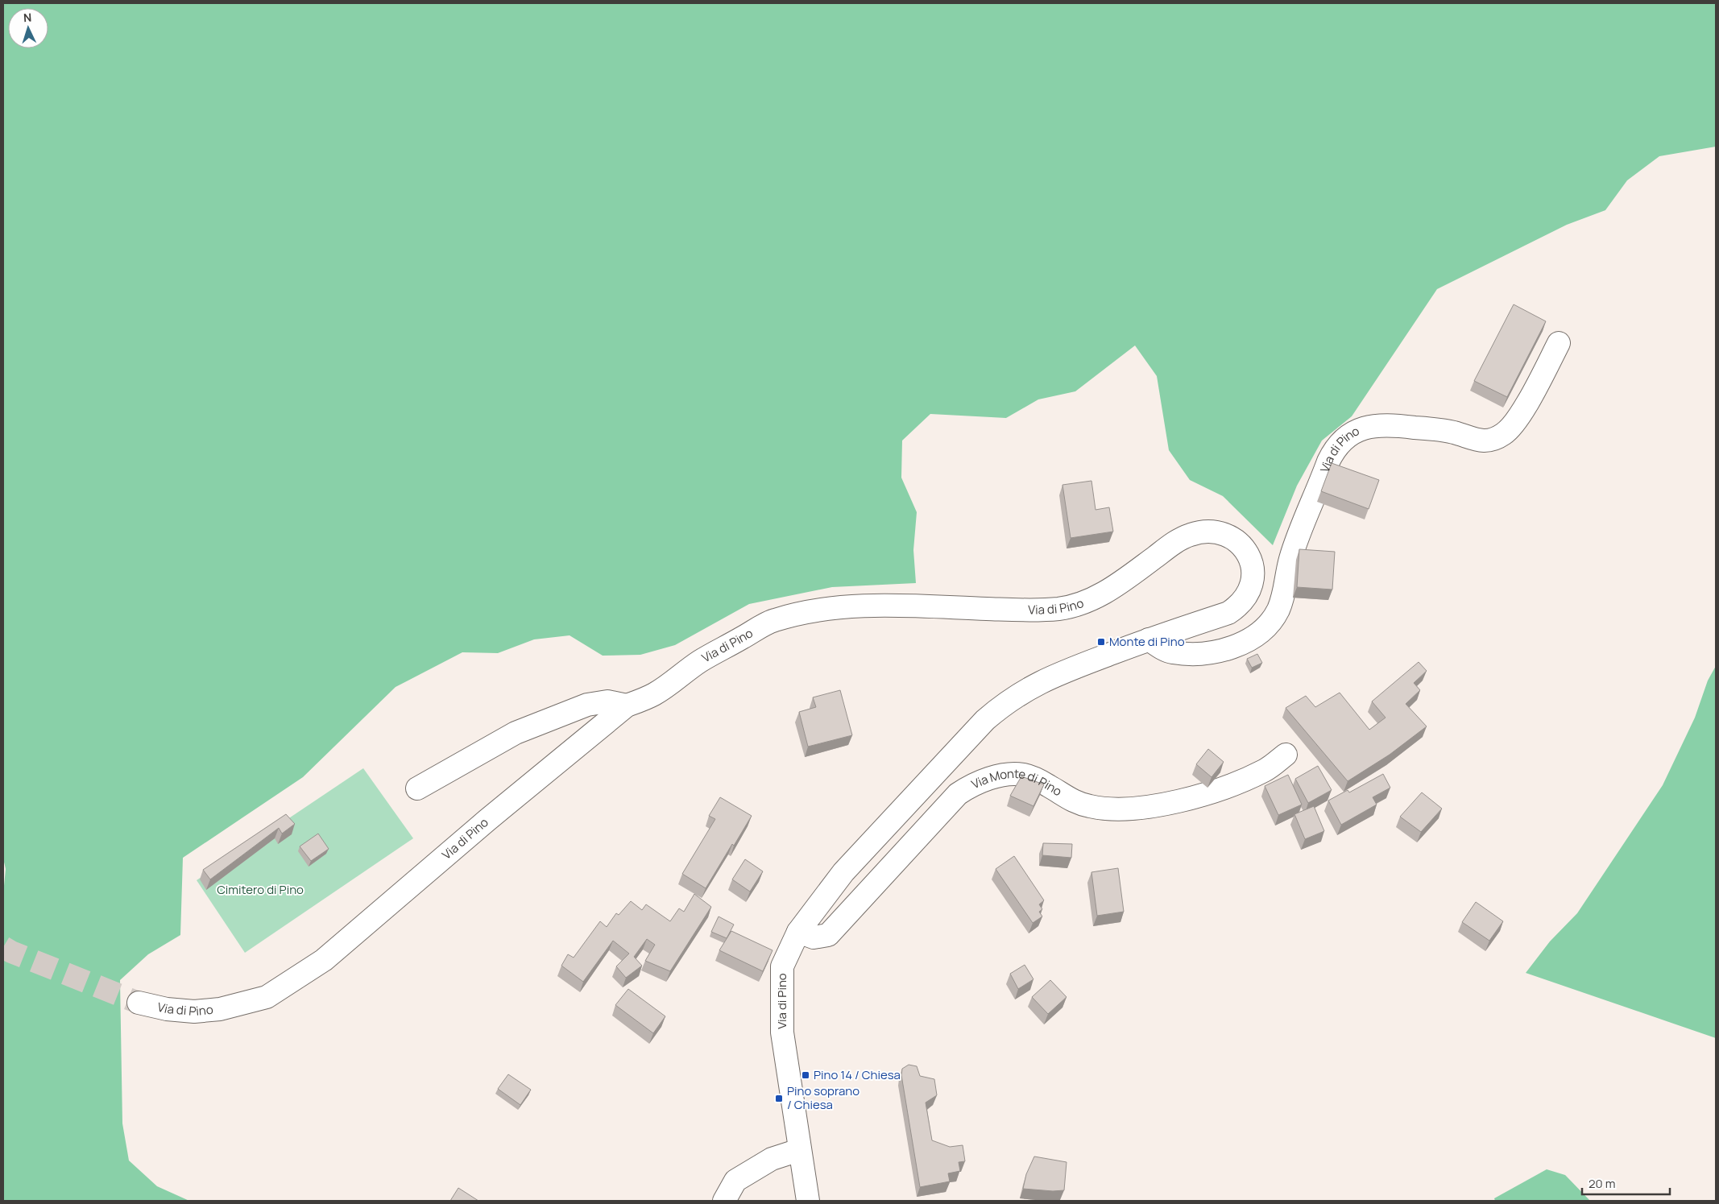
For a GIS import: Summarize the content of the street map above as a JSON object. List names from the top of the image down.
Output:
{
  "streets": {
    "street": ["Via di Pino", "Via Monte di Pino"]
  },
  "crossings": [
    ["Via di Pino", "Via Monte di Pino"]
  ],
  "parks": ["Cimitero di Pino"],
  "places": {
    "transit": ["Monte di Pino", "Pino 14 / Chiesa", "Pino soprano / Chiesa"]
  },
  "scale_bar": "20 m",
  "north": "top"
}
